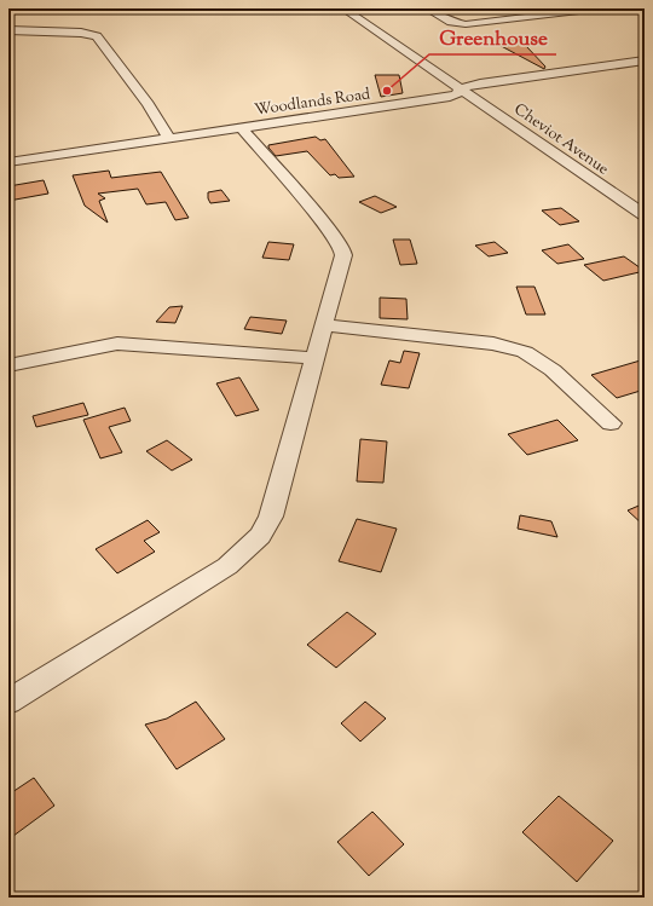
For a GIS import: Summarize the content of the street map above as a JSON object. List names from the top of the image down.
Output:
{
  "streets": {
    "street": ["Woodlands Road", "Cheviot Avenue"]
  },
  "crossings": [
    ["Woodlands Road", "Cheviot Avenue"]
  ],
  "places": ["Greenhouse"]
}
